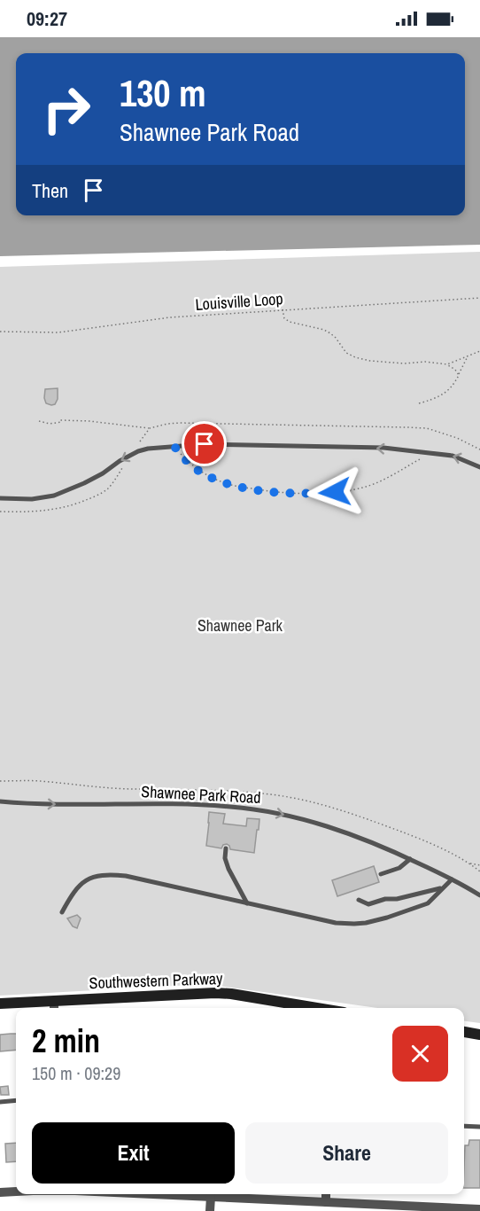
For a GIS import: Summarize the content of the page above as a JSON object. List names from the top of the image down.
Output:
{
  "streets": {
    "street": ["Southwestern Parkway"],
    "lane": ["Shawnee Park Road"],
    "path": ["Louisville Loop"]
  },
  "one_way": ["Shawnee Park Road"],
  "parks": ["Shawnee Park"],
  "page": {
    "status": "09:27",
    "turn": ["130 m", "Shawnee Park Road"],
    "then": "Then",
    "heading": ["2 min", "150 m · 09:29"],
    "buttons": ["Exit", "Share"]
  }
}
